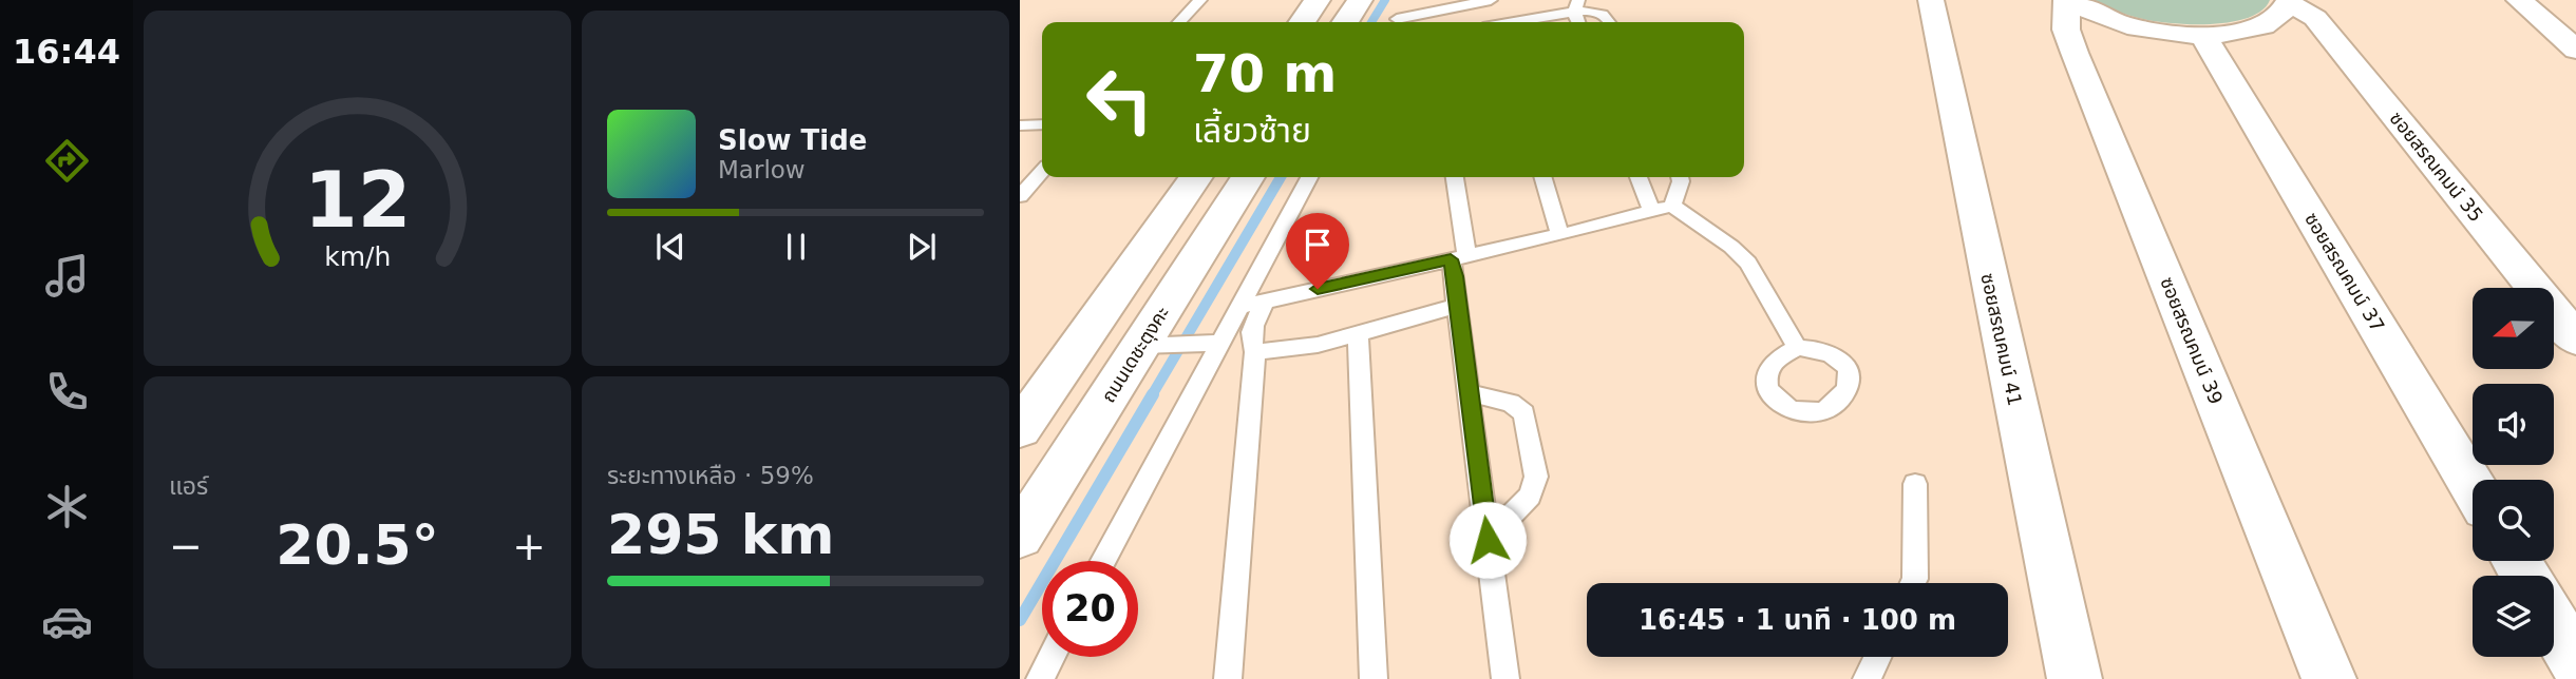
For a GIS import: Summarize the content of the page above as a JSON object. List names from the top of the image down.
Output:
{
  "streets": {
    "street": [
      "ซอยสรณคมน์ 35",
      "ซอยสรณคมน์ 37",
      "ซอยสรณคมน์ 41",
      "ซอยสรณคมน์ 39",
      "ถนนเดชะตุงคะ"
    ]
  },
  "north": "left",
  "page": {
    "tabs": "16:44",
    "turn": ["70 m", "เลี้ยวซ้าย"],
    "song": ["Slow Tide", "Marlow"],
    "tile": [
      "แอร์",
      ["ระยะทางเหลือ · 59%", "295 km"]
    ],
    "heat": ["−", "20.5°", "+"],
    "limit": "20",
    "trip": "16:45 · 1 นาที · 100 m",
    "gauge": ["12", "km/h"]
  }
}
